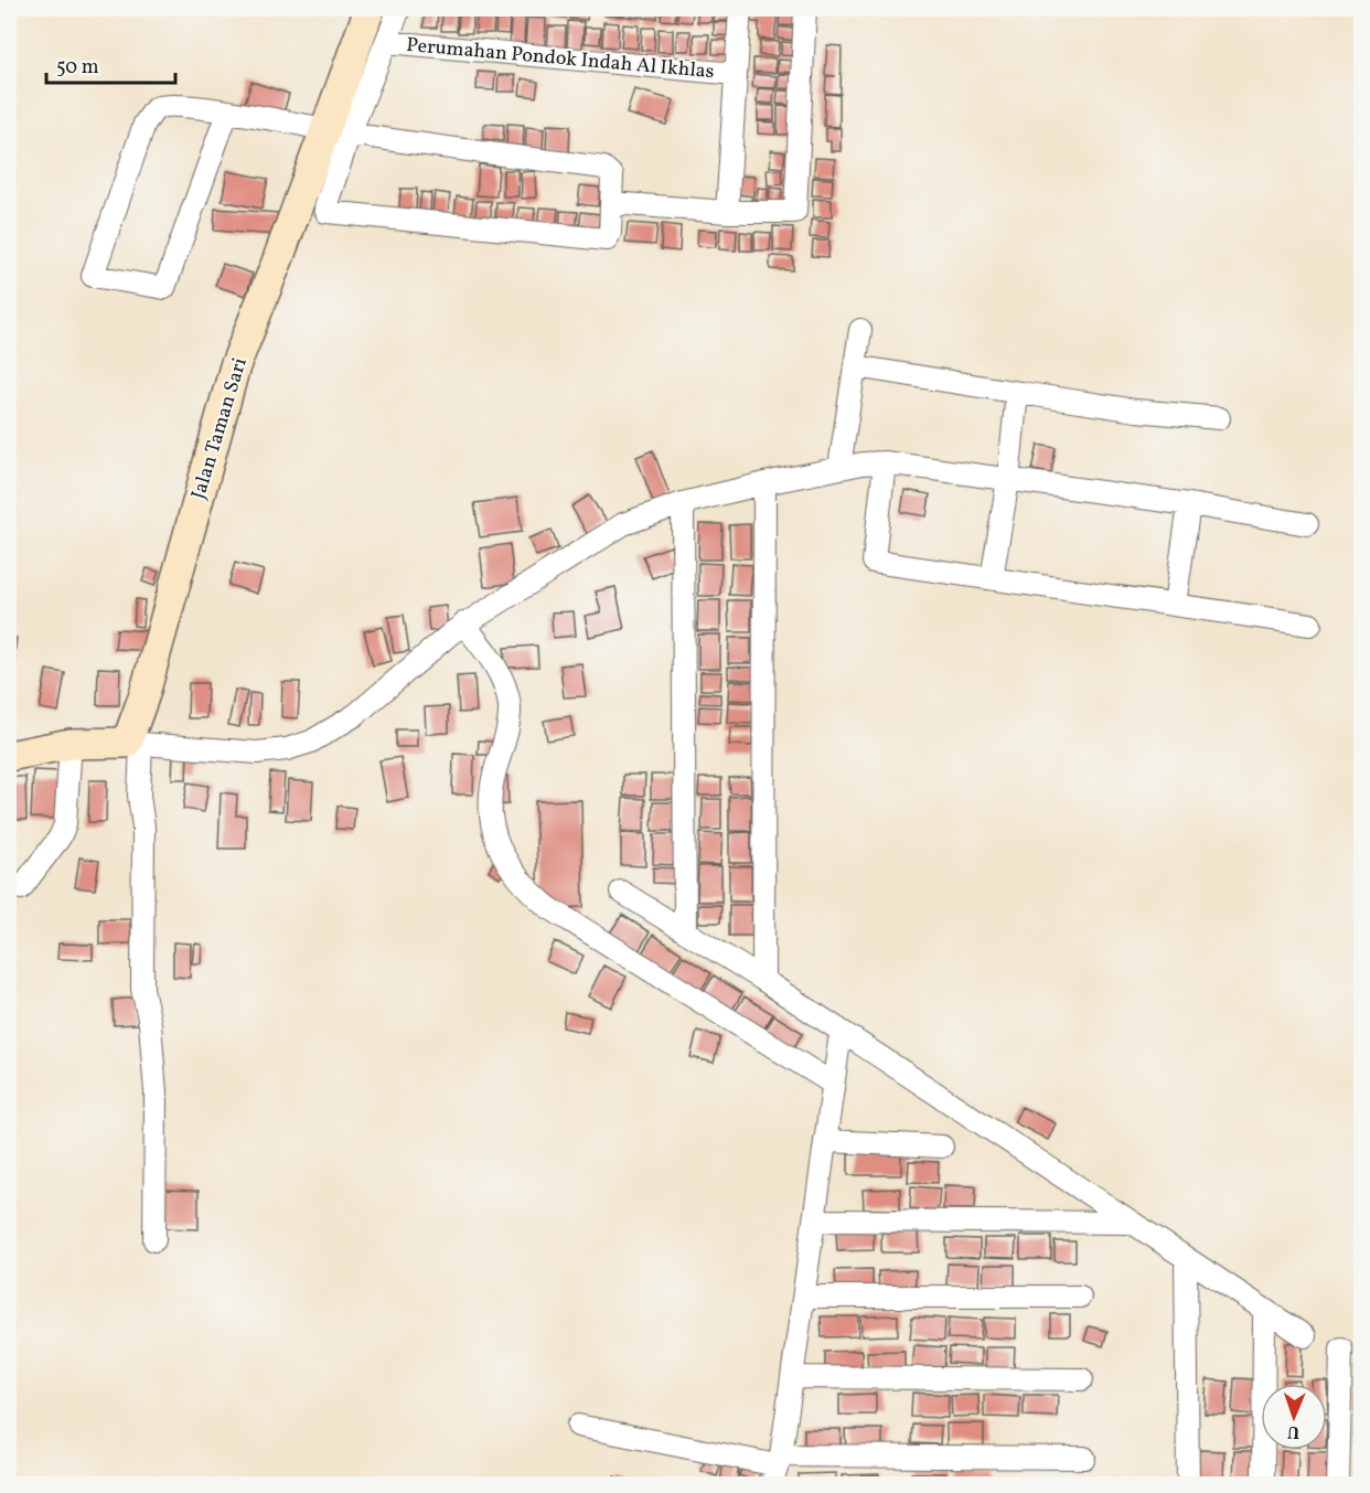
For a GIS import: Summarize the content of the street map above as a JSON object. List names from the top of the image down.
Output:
{
  "streets": {
    "street": ["Perumahan Pondok Indah Al Ikhlas", "Jalan Taman Sari"]
  },
  "crossings": [
    ["Perumahan Pondok Indah Al Ikhlas", "Jalan Taman Sari"]
  ],
  "scale_bar": "50 m",
  "north": "bottom"
}
